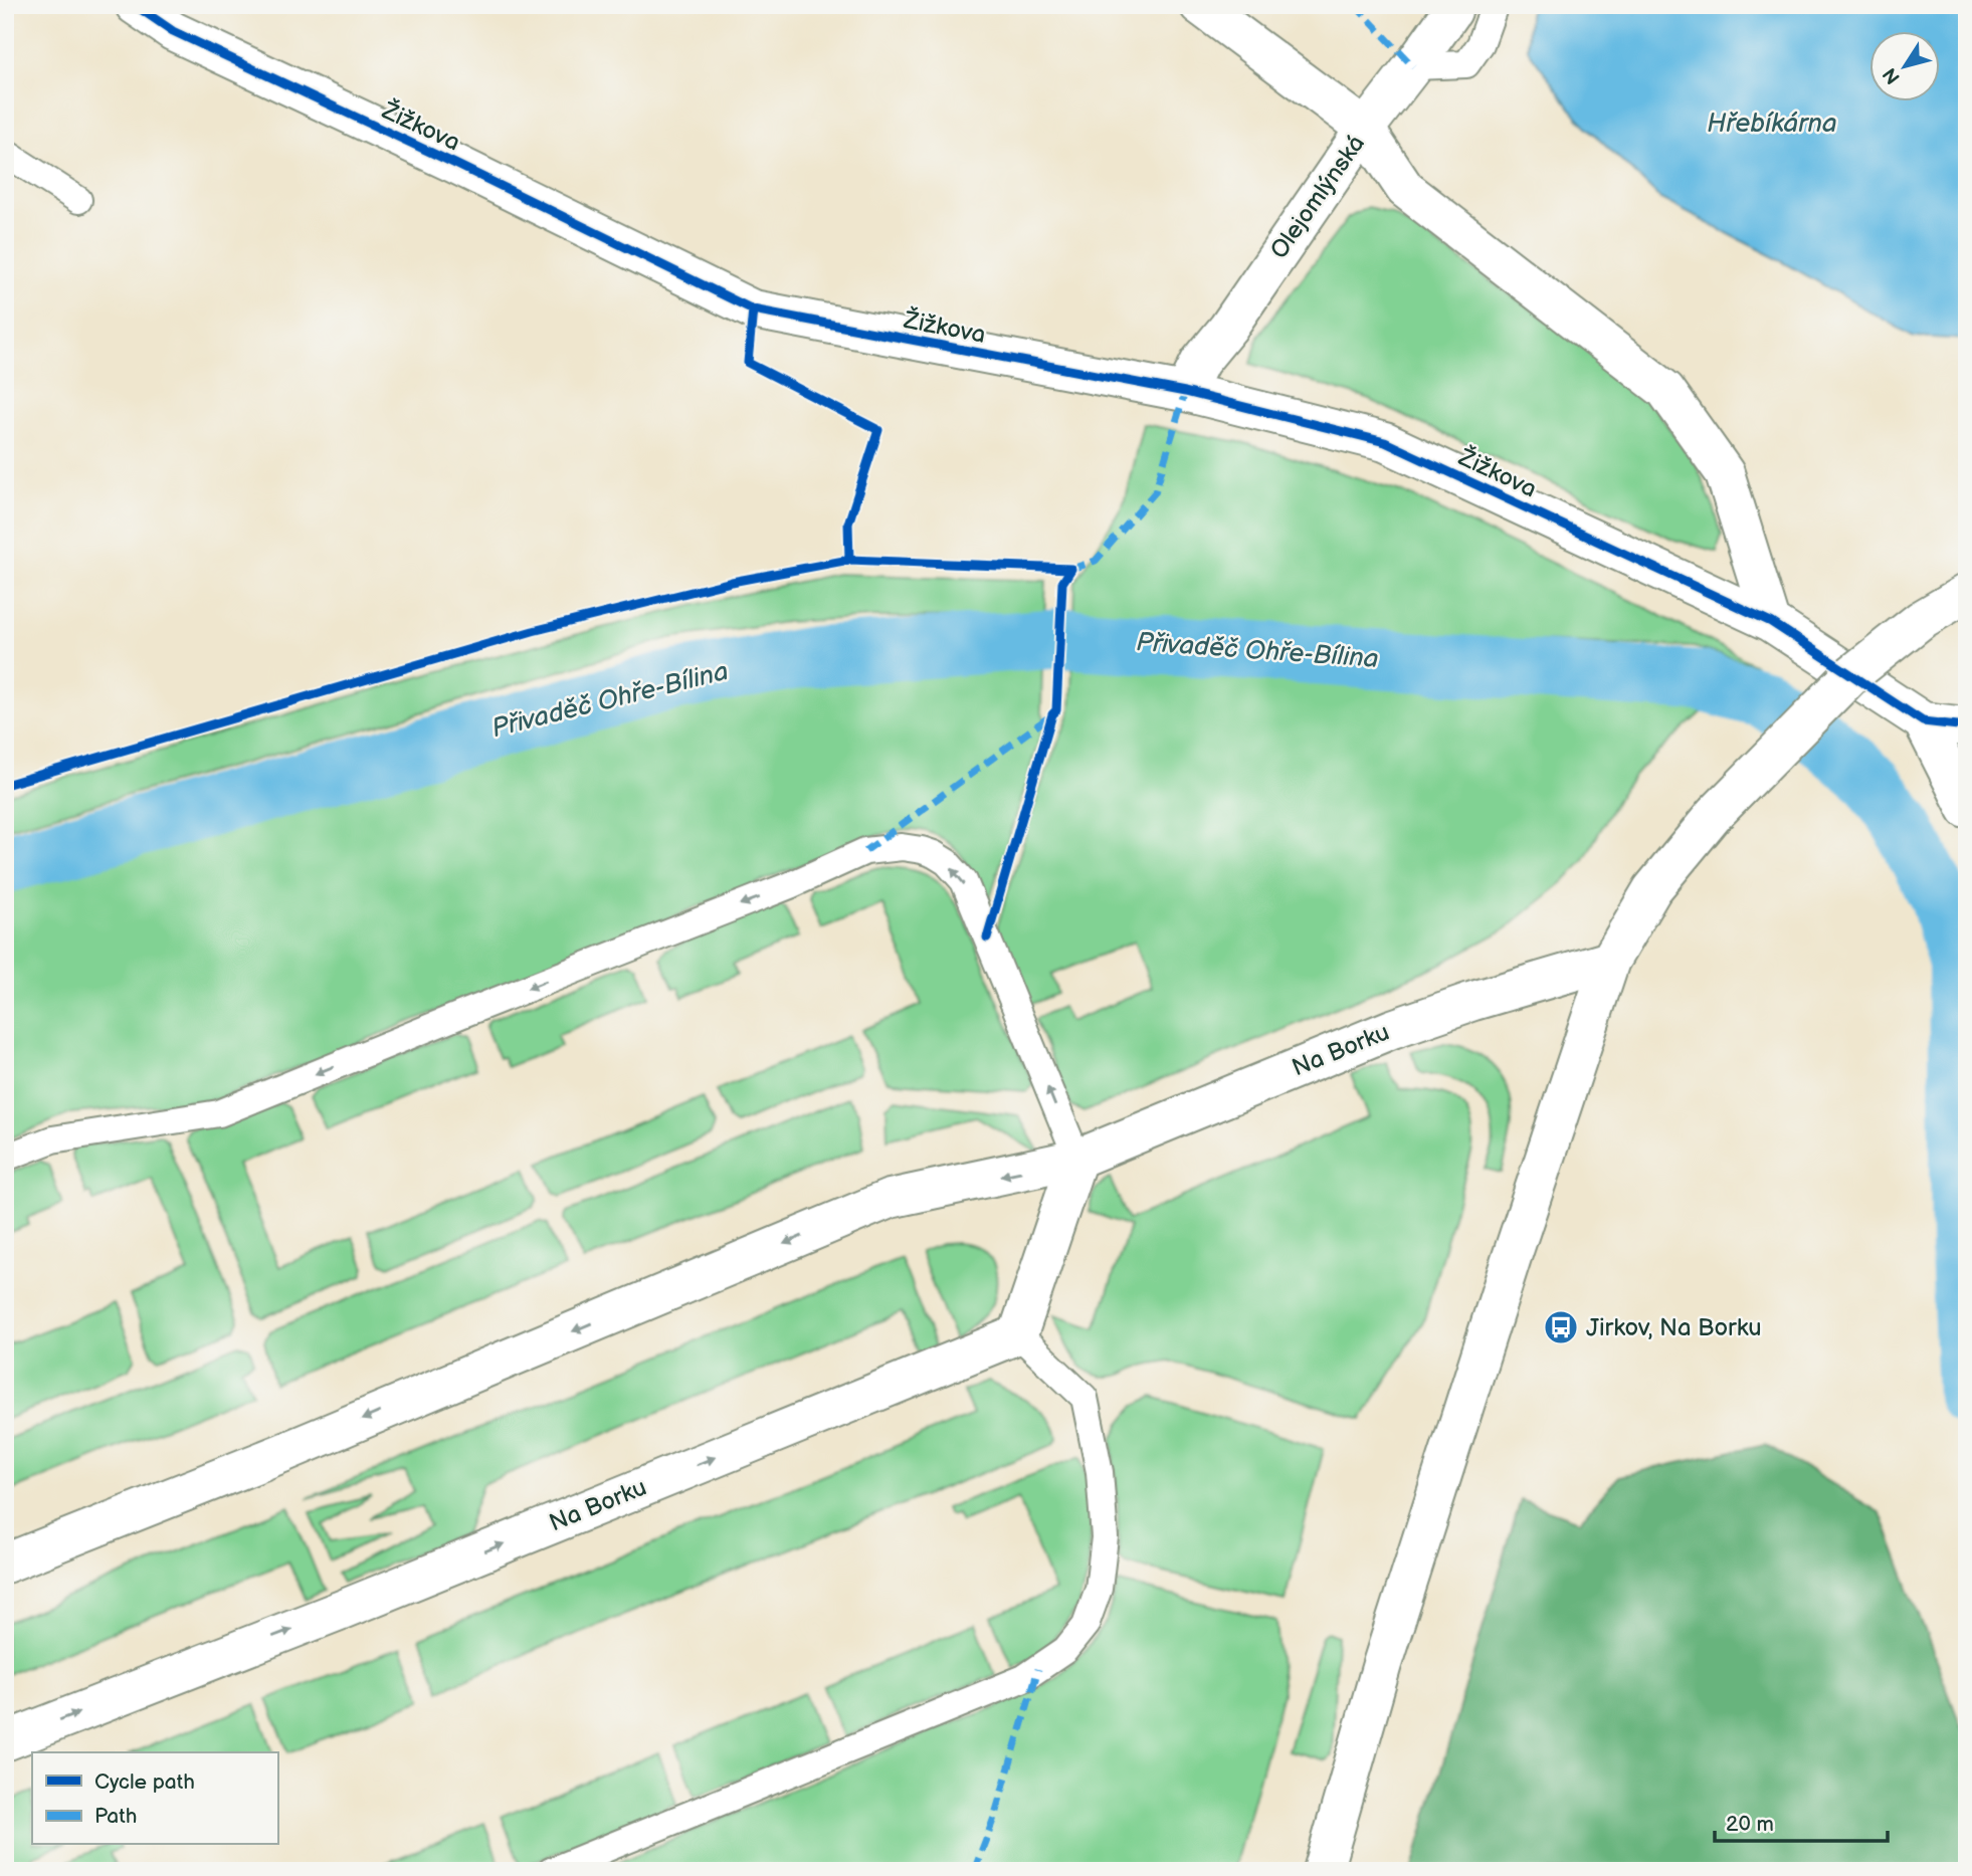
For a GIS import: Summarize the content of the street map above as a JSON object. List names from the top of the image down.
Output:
{
  "streets": {
    "street": ["Žižkova", "Olejomlýnská", "Na Borku"]
  },
  "crossings": [
    ["Žižkova", "Olejomlýnská"]
  ],
  "water": ["Hřebíkárna", "Přivaděč Ohře-Bílina"],
  "places": {
    "bus stop": ["Jirkov, Na Borku"]
  },
  "legend": ["Cycle path", "Path"],
  "scale_bar": "20 m",
  "north": "bottom left"
}
